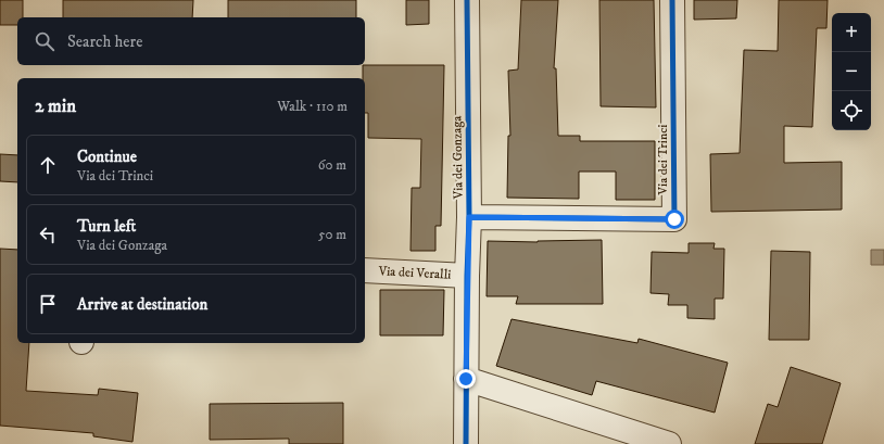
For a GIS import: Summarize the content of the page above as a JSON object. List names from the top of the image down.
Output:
{
  "streets": {
    "street": ["Via dei Gonzaga", "Via dei Trinci", "Via dei Veralli"]
  },
  "crossings": [
    ["Via dei Gonzaga", "Via dei Trinci"],
    ["Via dei Gonzaga", "Via dei Veralli"]
  ],
  "page": {
    "map_buttons": ["+", "−"],
    "search": "Search here",
    "heading": ["2 min", "Walk · 110 m"],
    "list": [
      ["Continue", "Via dei Trinci", "60 m"],
      ["Turn left", "Via dei Gonzaga", "50 m"],
      "Arrive at destination"
    ]
  }
}
